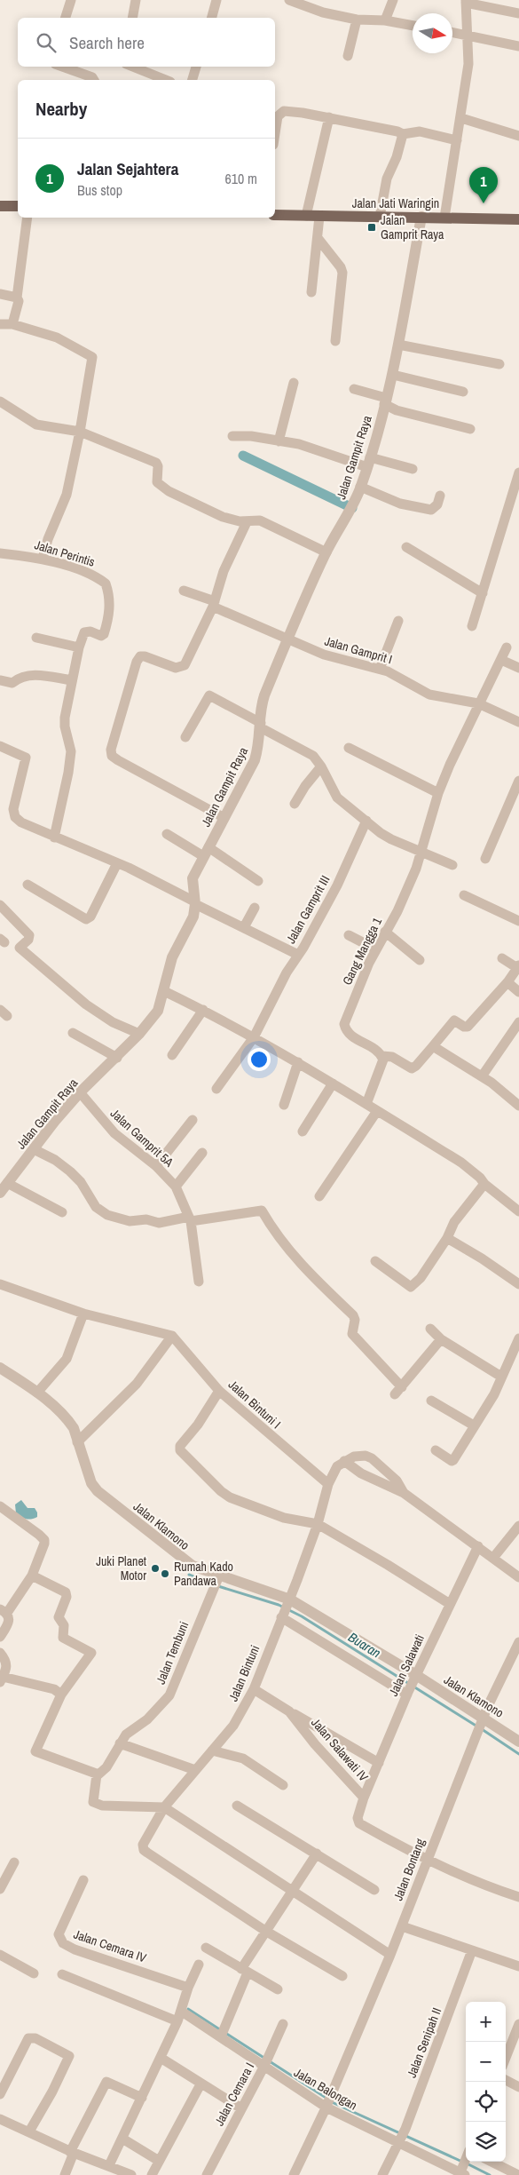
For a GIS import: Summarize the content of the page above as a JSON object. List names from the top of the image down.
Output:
{
  "streets": {
    "main road": ["Jalan Jati Waringin"],
    "street": [
      "Jalan Gampit Raya",
      "Jalan Perintis",
      "Jalan Gamprit I",
      "Jalan Gamprit III",
      "Gang Mangga 1",
      "Jalan Gamprit 5A",
      "Jalan Bintuni I",
      "Jalan Klamono",
      "Jalan Tembuni",
      "Jalan Salawati",
      "Jalan Bintuni",
      "Jalan Salawati IV",
      "Jalan Bontang",
      "Jalan Cemara IV",
      "Jalan Senipah II",
      "Jalan Balongan",
      "Jalan Cemara I"
    ]
  },
  "crossings": [
    ["Jalan Jati Waringin", "Jalan Gampit Raya"],
    ["Jalan Gampit Raya", "Jalan Gamprit I"],
    ["Jalan Gampit Raya", "Jalan Gamprit III"],
    ["Jalan Gampit Raya", "Jalan Gamprit 5A"],
    ["Jalan Gamprit I", "Gang Mangga 1"],
    ["Jalan Bintuni I", "Jalan Bintuni"],
    ["Jalan Klamono", "Jalan Tembuni"],
    ["Jalan Klamono", "Jalan Salawati"],
    ["Jalan Klamono", "Jalan Bintuni"],
    ["Jalan Klamono", "Jalan Bontang"],
    ["Jalan Salawati", "Jalan Salawati IV"],
    ["Jalan Bintuni", "Jalan Salawati IV"],
    ["Jalan Salawati IV", "Jalan Bontang"],
    ["Jalan Bontang", "Jalan Balongan"],
    ["Jalan Senipah II", "Jalan Balongan"],
    ["Jalan Balongan", "Jalan Cemara I"]
  ],
  "water": ["Buaran"],
  "places": {
    "transit": ["Jalan Gamprit Raya"],
    "other": ["Juki Planet Motor", "Rumah Kado Pandawa"]
  },
  "north": "right",
  "page": {
    "search": "Search here",
    "heading": "Nearby",
    "list": [
      {
        "mark": "1",
        "name": "Jalan Sejahtera",
        "note": "Bus stop",
        "value": "610 m"
      }
    ],
    "pins": "1",
    "map_buttons": ["+", "−"]
  }
}
